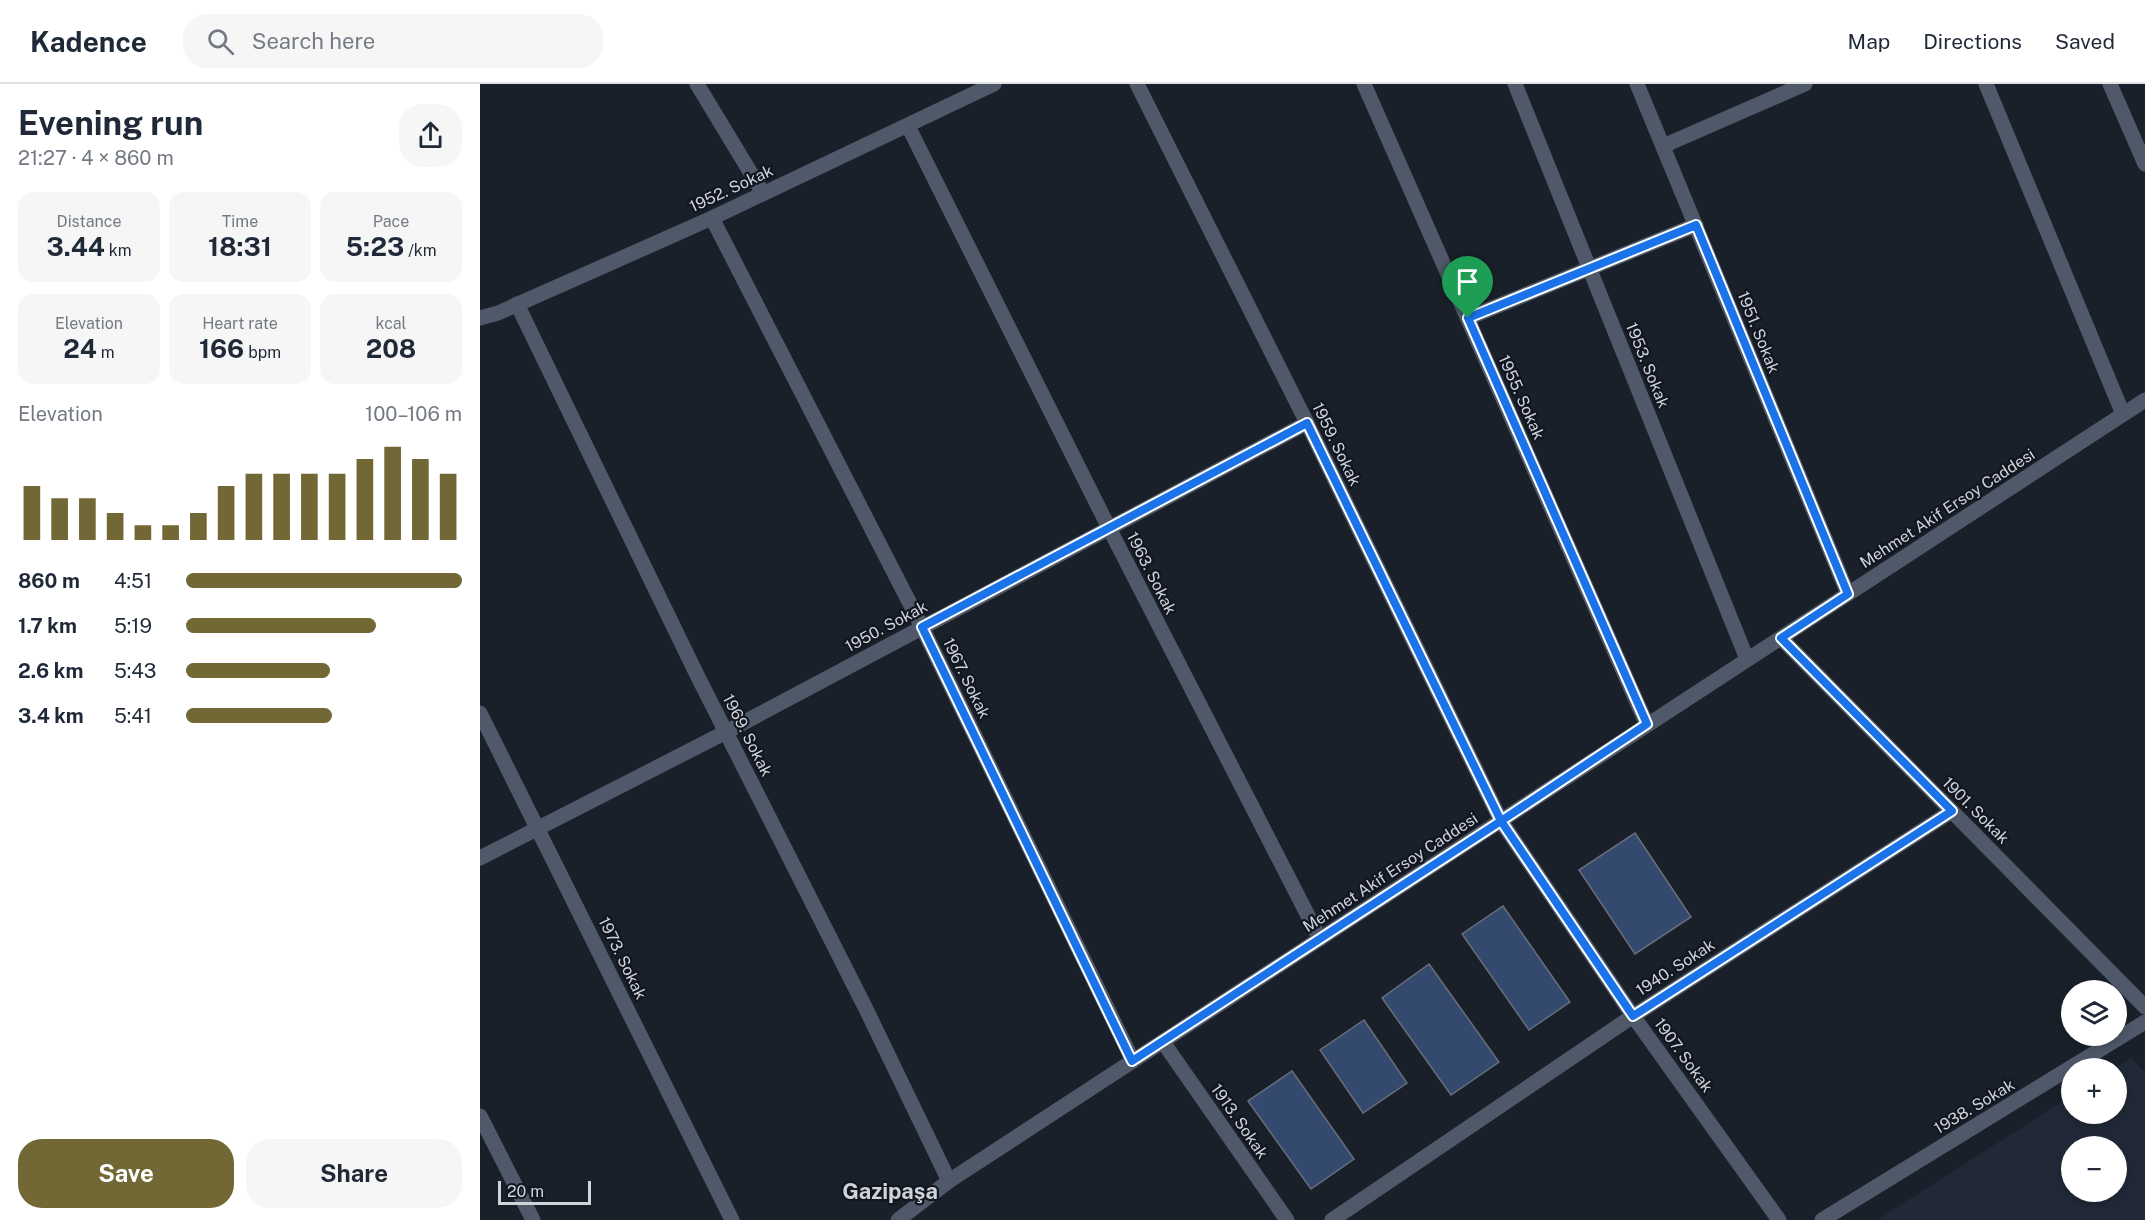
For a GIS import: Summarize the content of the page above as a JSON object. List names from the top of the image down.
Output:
{
  "streets": {
    "street": [
      "1952. Sokak",
      "1951. Sokak",
      "1953. Sokak",
      "1955. Sokak",
      "1959. Sokak",
      "Mehmet Akif Ersoy Caddesi",
      "1963. Sokak",
      "1950. Sokak",
      "1967. Sokak",
      "1969. Sokak",
      "1901. Sokak",
      "1973. Sokak",
      "1940. Sokak",
      "1907. Sokak",
      "1938. Sokak",
      "1913. Sokak"
    ]
  },
  "crossings": [
    ["1952. Sokak", "1963. Sokak"],
    ["1952. Sokak", "1967. Sokak"],
    ["1952. Sokak", "1969. Sokak"],
    ["1951. Sokak", "Mehmet Akif Ersoy Caddesi"],
    ["1953. Sokak", "Mehmet Akif Ersoy Caddesi"],
    ["1955. Sokak", "Mehmet Akif Ersoy Caddesi"],
    ["1959. Sokak", "Mehmet Akif Ersoy Caddesi"],
    ["1959. Sokak", "1950. Sokak"],
    ["1959. Sokak", "1907. Sokak"],
    ["Mehmet Akif Ersoy Caddesi", "1963. Sokak"],
    ["Mehmet Akif Ersoy Caddesi", "1967. Sokak"],
    ["Mehmet Akif Ersoy Caddesi", "1969. Sokak"],
    ["Mehmet Akif Ersoy Caddesi", "1901. Sokak"],
    ["Mehmet Akif Ersoy Caddesi", "1907. Sokak"],
    ["Mehmet Akif Ersoy Caddesi", "1913. Sokak"],
    ["1963. Sokak", "1950. Sokak"],
    ["1950. Sokak", "1967. Sokak"],
    ["1950. Sokak", "1969. Sokak"],
    ["1950. Sokak", "1973. Sokak"],
    ["1901. Sokak", "1940. Sokak"],
    ["1940. Sokak", "1907. Sokak"]
  ],
  "districts": ["Gazipaşa"],
  "scale_bar": "20 m",
  "page": {
    "header": "Kadence",
    "search": "Search here",
    "nav": ["Map", "Directions", "Saved"],
    "heading": ["Evening run", "21:27 · 4 × 860 m"],
    "stats": [
      ["Distance", "3.44 km"],
      ["Time", "18:31"],
      ["Pace", "5:23 /km"],
      ["Elevation", "24 m"],
      ["Heart rate", "166 bpm"],
      ["kcal", "208"]
    ],
    "chart": ["Elevation", "100–106 m"],
    "list": [
      {
        "name": "860 m",
        "note": "4:51"
      },
      {
        "name": "1.7 km",
        "note": "5:19"
      },
      {
        "name": "2.6 km",
        "note": "5:43"
      },
      {
        "name": "3.4 km",
        "note": "5:41"
      }
    ],
    "map_buttons": ["+", "−"],
    "buttons": ["Save", "Share"],
    "scale": "20 m"
  }
}
